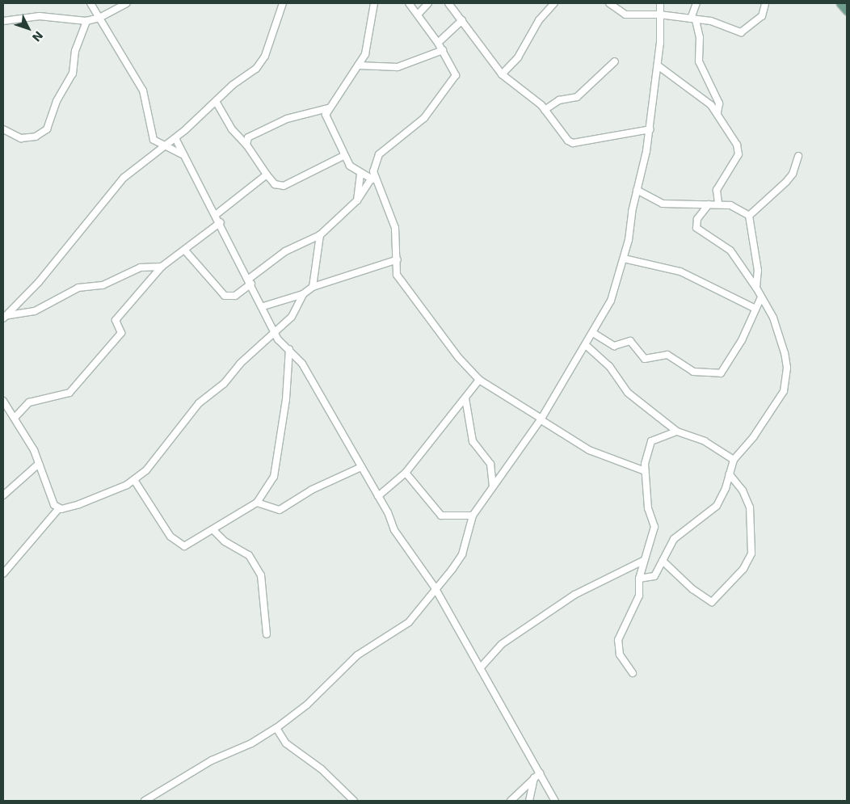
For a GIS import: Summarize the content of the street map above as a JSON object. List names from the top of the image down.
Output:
{
  "north": "bottom right"
}
